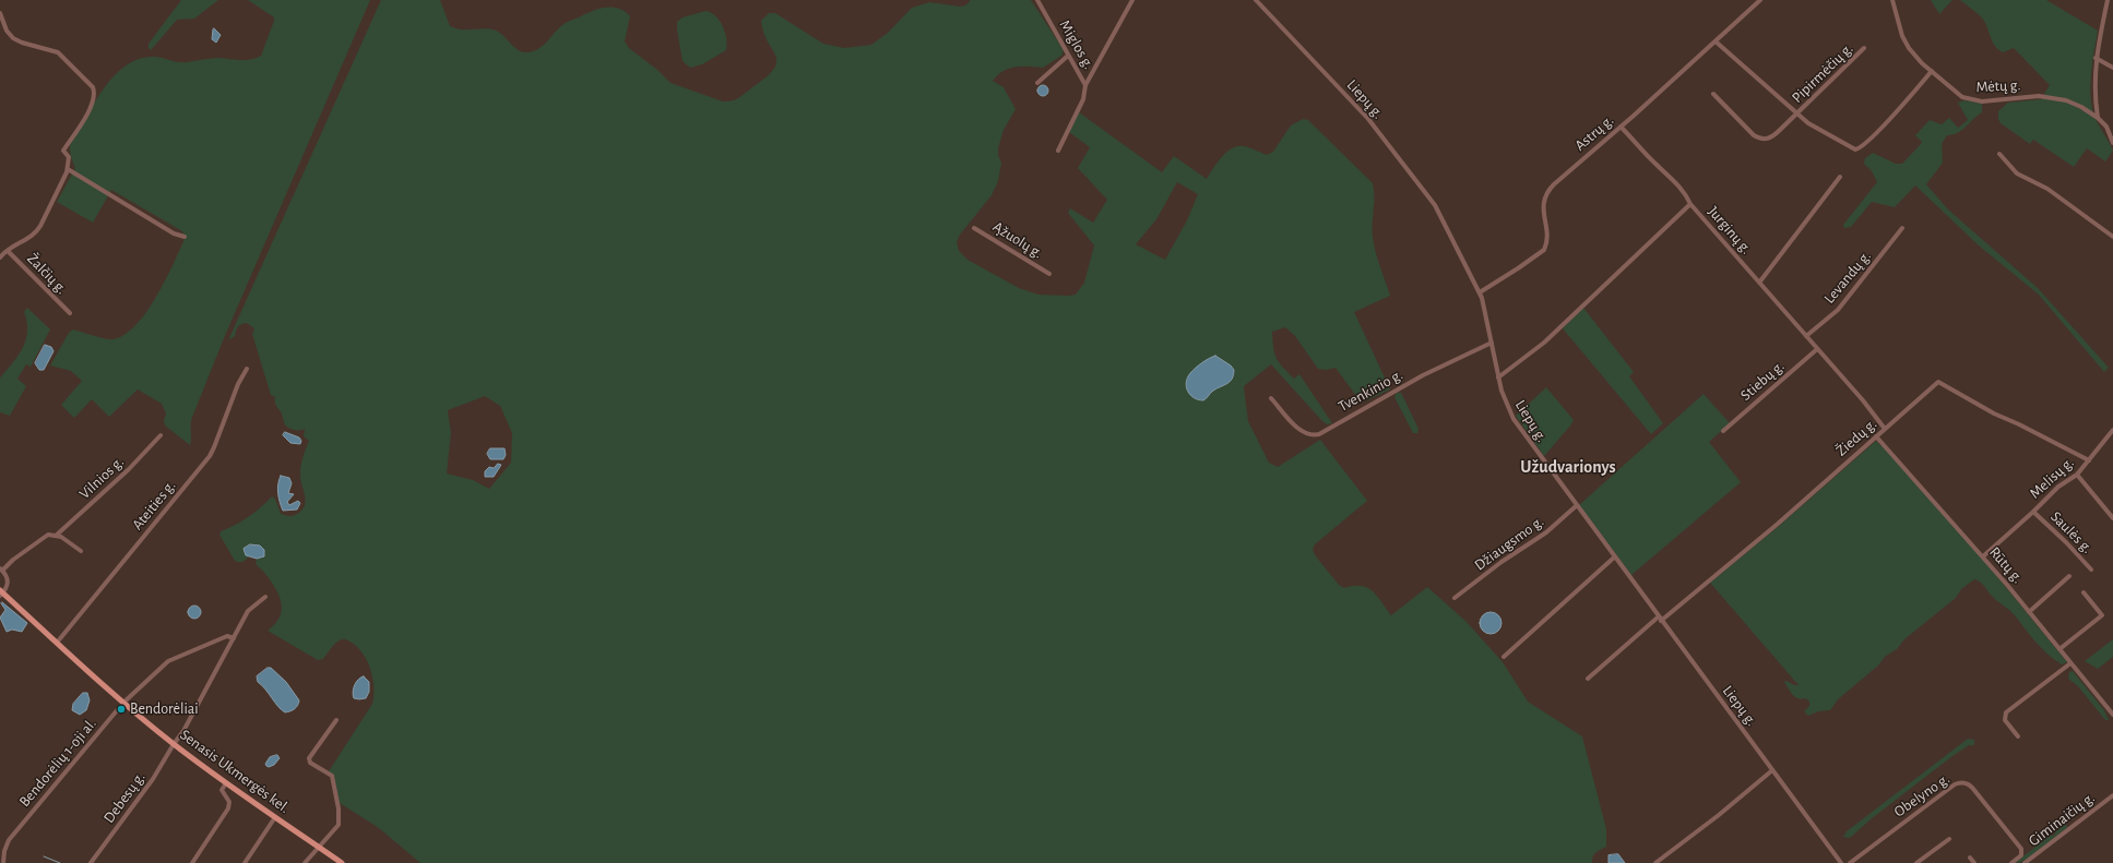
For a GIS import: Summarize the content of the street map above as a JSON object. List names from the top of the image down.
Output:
{
  "streets": {
    "main road": ["Senasis Ukmergės kel."],
    "street": [
      "Miglos g.",
      "Pipirmėčių g.",
      "Mėtų g.",
      "Liepų g.",
      "Astrų g.",
      "Jurginų g.",
      "Ąžuolų g.",
      "Žalčių g.",
      "Levandų g.",
      "Stiebų g.",
      "Tvenkinio g.",
      "Žiedų g.",
      "Vilnios g.",
      "Melisų g.",
      "Ateities g.",
      "Saulės g.",
      "Džiaugsmo g.",
      "Rūtų g.",
      "Bendorėlių 1-oji al.",
      "Obelyno g.",
      "Debesų g.",
      "Giminaičių g."
    ]
  },
  "crossings": [
    ["Liepų g.", "Astrų g."],
    ["Liepų g.", "Jurginų g."],
    ["Liepų g.", "Tvenkinio g."],
    ["Liepų g.", "Žiedų g."],
    ["Liepų g.", "Džiaugsmo g."],
    ["Jurginų g.", "Levandų g."],
    ["Jurginų g.", "Stiebų g."],
    ["Jurginų g.", "Žiedų g."],
    ["Žiedų g.", "Melisų g."],
    ["Žiedų g.", "Rūtų g."],
    ["Melisų g.", "Saulės g."],
    ["Melisų g.", "Rūtų g."],
    ["Ateities g.", "Senasis Ukmergės kel."],
    ["Bendorėlių 1-oji al.", "Senasis Ukmergės kel."],
    ["Bendorėlių 1-oji al.", "Debesų g."],
    ["Senasis Ukmergės kel.", "Debesų g."]
  ],
  "districts": ["Užudvarionys"],
  "places": ["Bendorėliai"]
}
